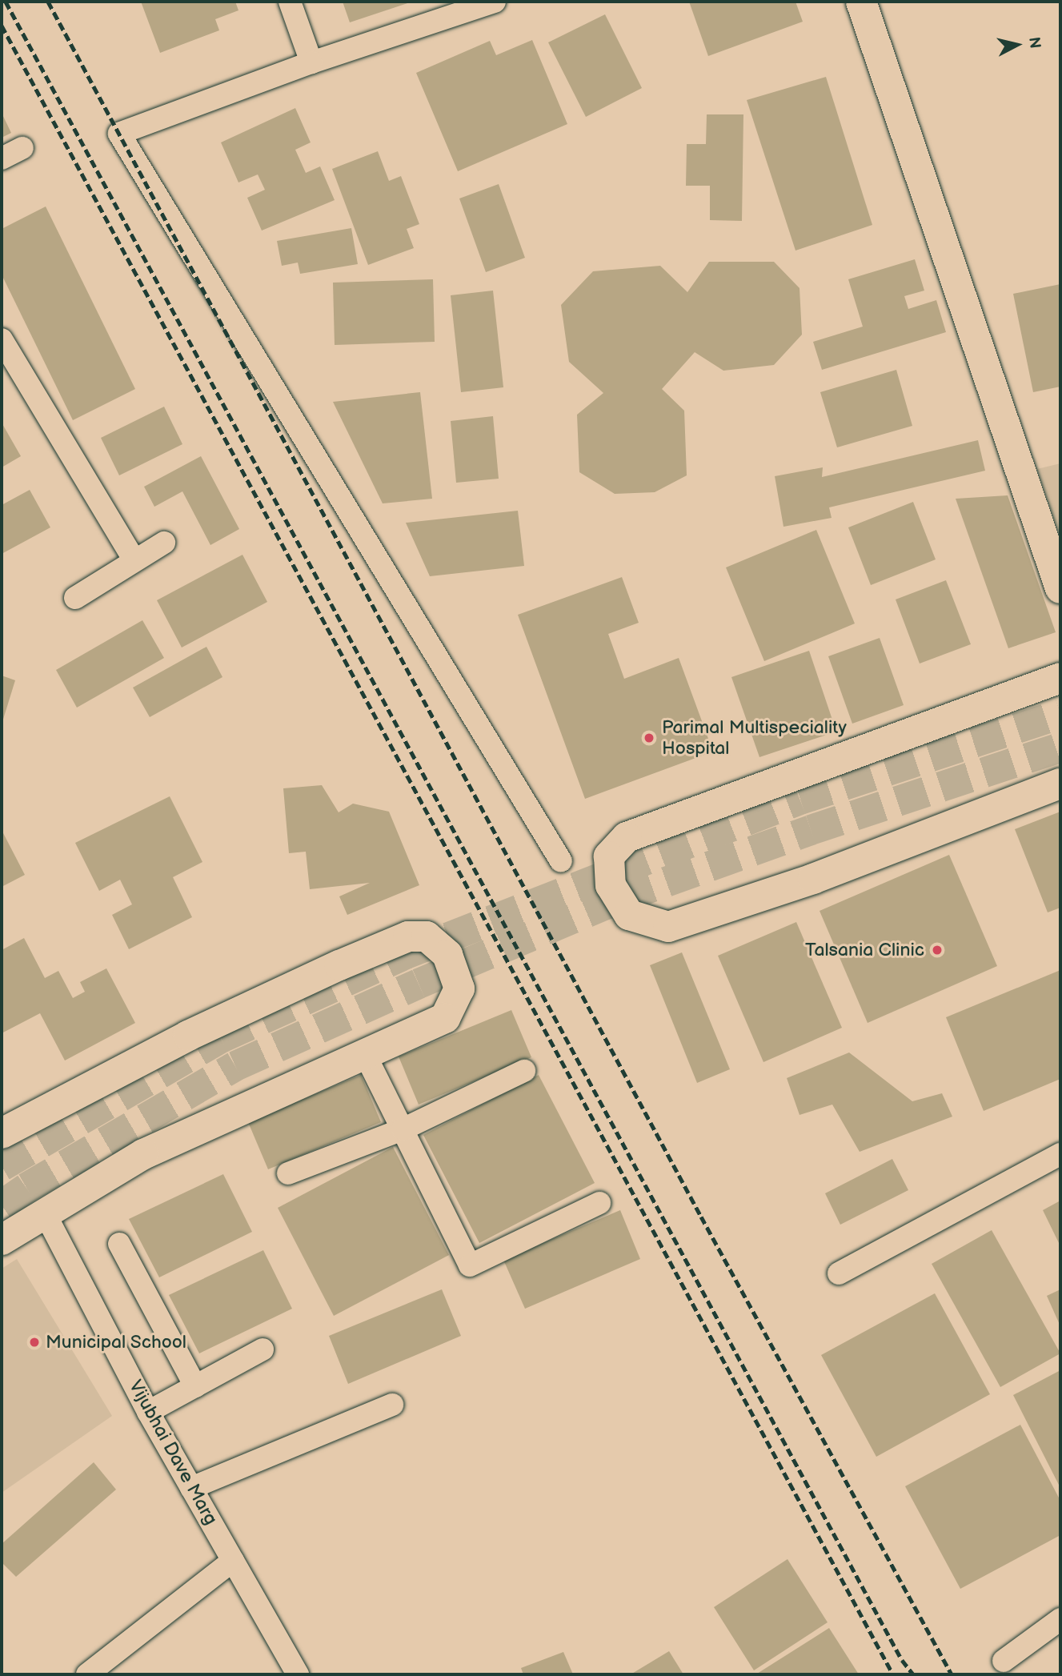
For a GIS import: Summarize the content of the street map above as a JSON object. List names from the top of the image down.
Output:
{
  "streets": {
    "street": ["Vijubhai Dave Marg"]
  },
  "places": ["Parimal Multispeciality Hospital", "Talsania Clinic", "Municipal School"],
  "north": "right"
}
